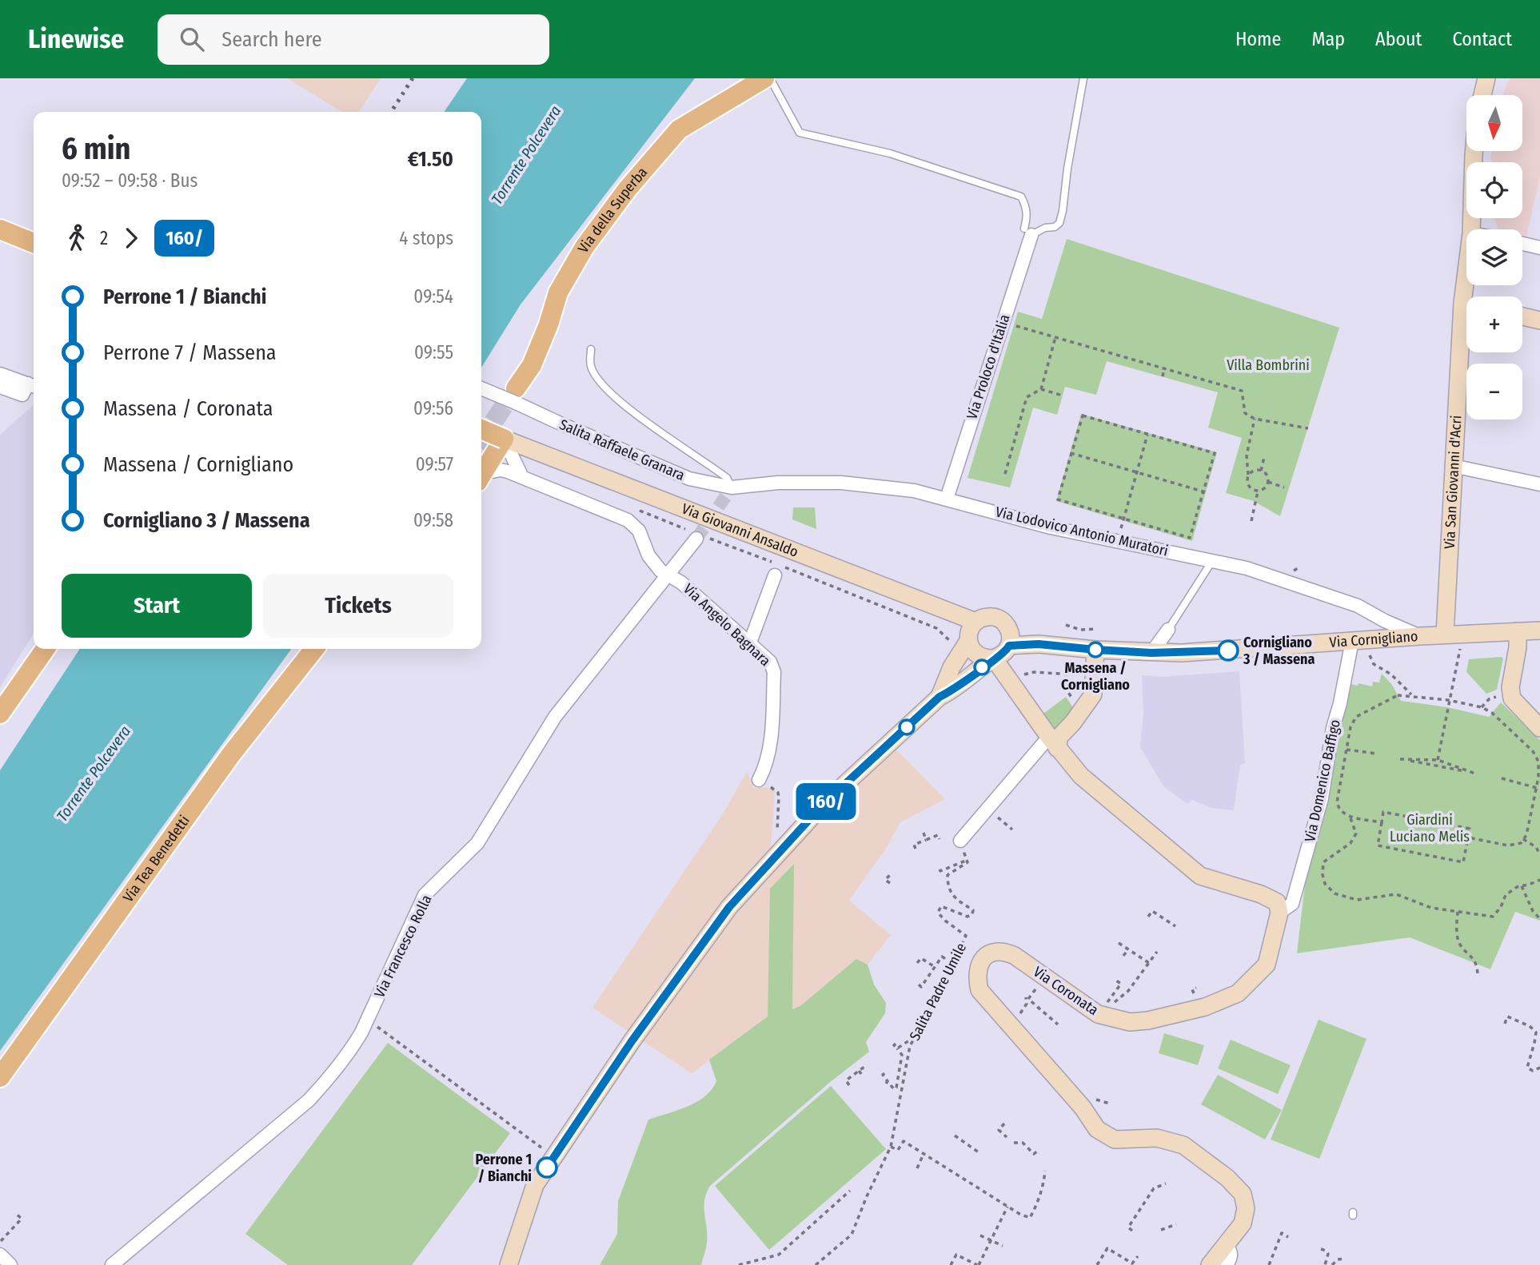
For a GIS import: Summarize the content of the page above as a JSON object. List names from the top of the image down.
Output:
{
  "streets": {
    "main road": [
      "Via della Superba",
      "Via San Giovanni d'Acri",
      "Via Giovanni Ansaldo",
      "Via Cornigliano",
      "Via Tea Benedetti",
      "Via Coronata"
    ],
    "street": [
      "Via Proloco d'Italia",
      "Salita Raffaele Granara",
      "Via Lodovico Antonio Muratori",
      "Via Angelo Bagnara",
      "Via Domenico Baffigo",
      "Via Francesco Rolla"
    ],
    "path": ["Salita Padre Umile"]
  },
  "crossings": [
    ["Via della Superba", "Salita Raffaele Granara"],
    ["Via Proloco d'Italia", "Via Lodovico Antonio Muratori"],
    ["Salita Raffaele Granara", "Via Lodovico Antonio Muratori"],
    ["Via San Giovanni d'Acri", "Via Cornigliano"],
    ["Via Giovanni Ansaldo", "Via Cornigliano"],
    ["Via Lodovico Antonio Muratori", "Via Cornigliano"],
    ["Via Angelo Bagnara", "Via Francesco Rolla"],
    ["Via Cornigliano", "Via Domenico Baffigo"],
    ["Via Domenico Baffigo", "Via Coronata"]
  ],
  "water": ["Torrente Polcevera"],
  "parks": ["Villa Bombrini", "Giardini Luciano Melis"],
  "places": ["Massena / Cornigliano", "Cornigliano 3 / Massena", "Perrone 1 / Bianchi"],
  "lines": ["bus line 160/"],
  "north": "bottom",
  "page": {
    "header": "Linewise",
    "search": "Search here",
    "nav": [
      "Home",
      "Map",
      "About",
      "Contact"
    ],
    "on_map": "160/",
    "map_buttons": ["+", "−"],
    "heading": ["6 min", "09:52 – 09:58 · Bus", "€1.50"],
    "legs": ["2", "160/", "4 stops"],
    "list": [
      {
        "name": "Perrone 1 / Bianchi",
        "value": "09:54"
      },
      {
        "name": "Perrone 7 / Massena",
        "value": "09:55"
      },
      {
        "name": "Massena / Coronata",
        "value": "09:56"
      },
      {
        "name": "Massena / Cornigliano",
        "value": "09:57"
      },
      {
        "name": "Cornigliano 3 / Massena",
        "value": "09:58"
      }
    ],
    "buttons": ["Start", "Tickets"]
  }
}
